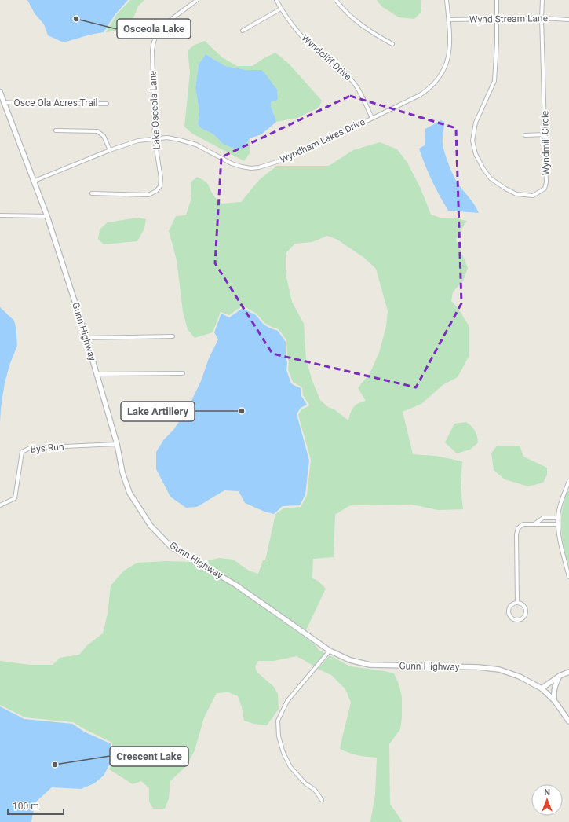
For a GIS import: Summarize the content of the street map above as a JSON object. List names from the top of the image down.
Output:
{
  "streets": {
    "main road": ["Gunn Highway"],
    "street": [
      "Wynd Stream Lane",
      "Wyndcliff Drive",
      "Osce Ola Acres Trail",
      "Lake Osceola Lane",
      "Wyndham Lakes Drive",
      "Wyndmill Circle",
      "Bys Run"
    ]
  },
  "crossings": [
    ["Wynd Stream Lane", "Wyndham Lakes Drive"],
    ["Wynd Stream Lane", "Wyndmill Circle"],
    ["Wyndcliff Drive", "Wyndham Lakes Drive"],
    ["Osce Ola Acres Trail", "Gunn Highway"],
    ["Lake Osceola Lane", "Wyndham Lakes Drive"],
    ["Wyndham Lakes Drive", "Gunn Highway"],
    ["Gunn Highway", "Bys Run"]
  ],
  "places": ["Osceola Lake", "Lake Artillery", "Crescent Lake"],
  "scale_bar": "100 m",
  "north": "top"
}
